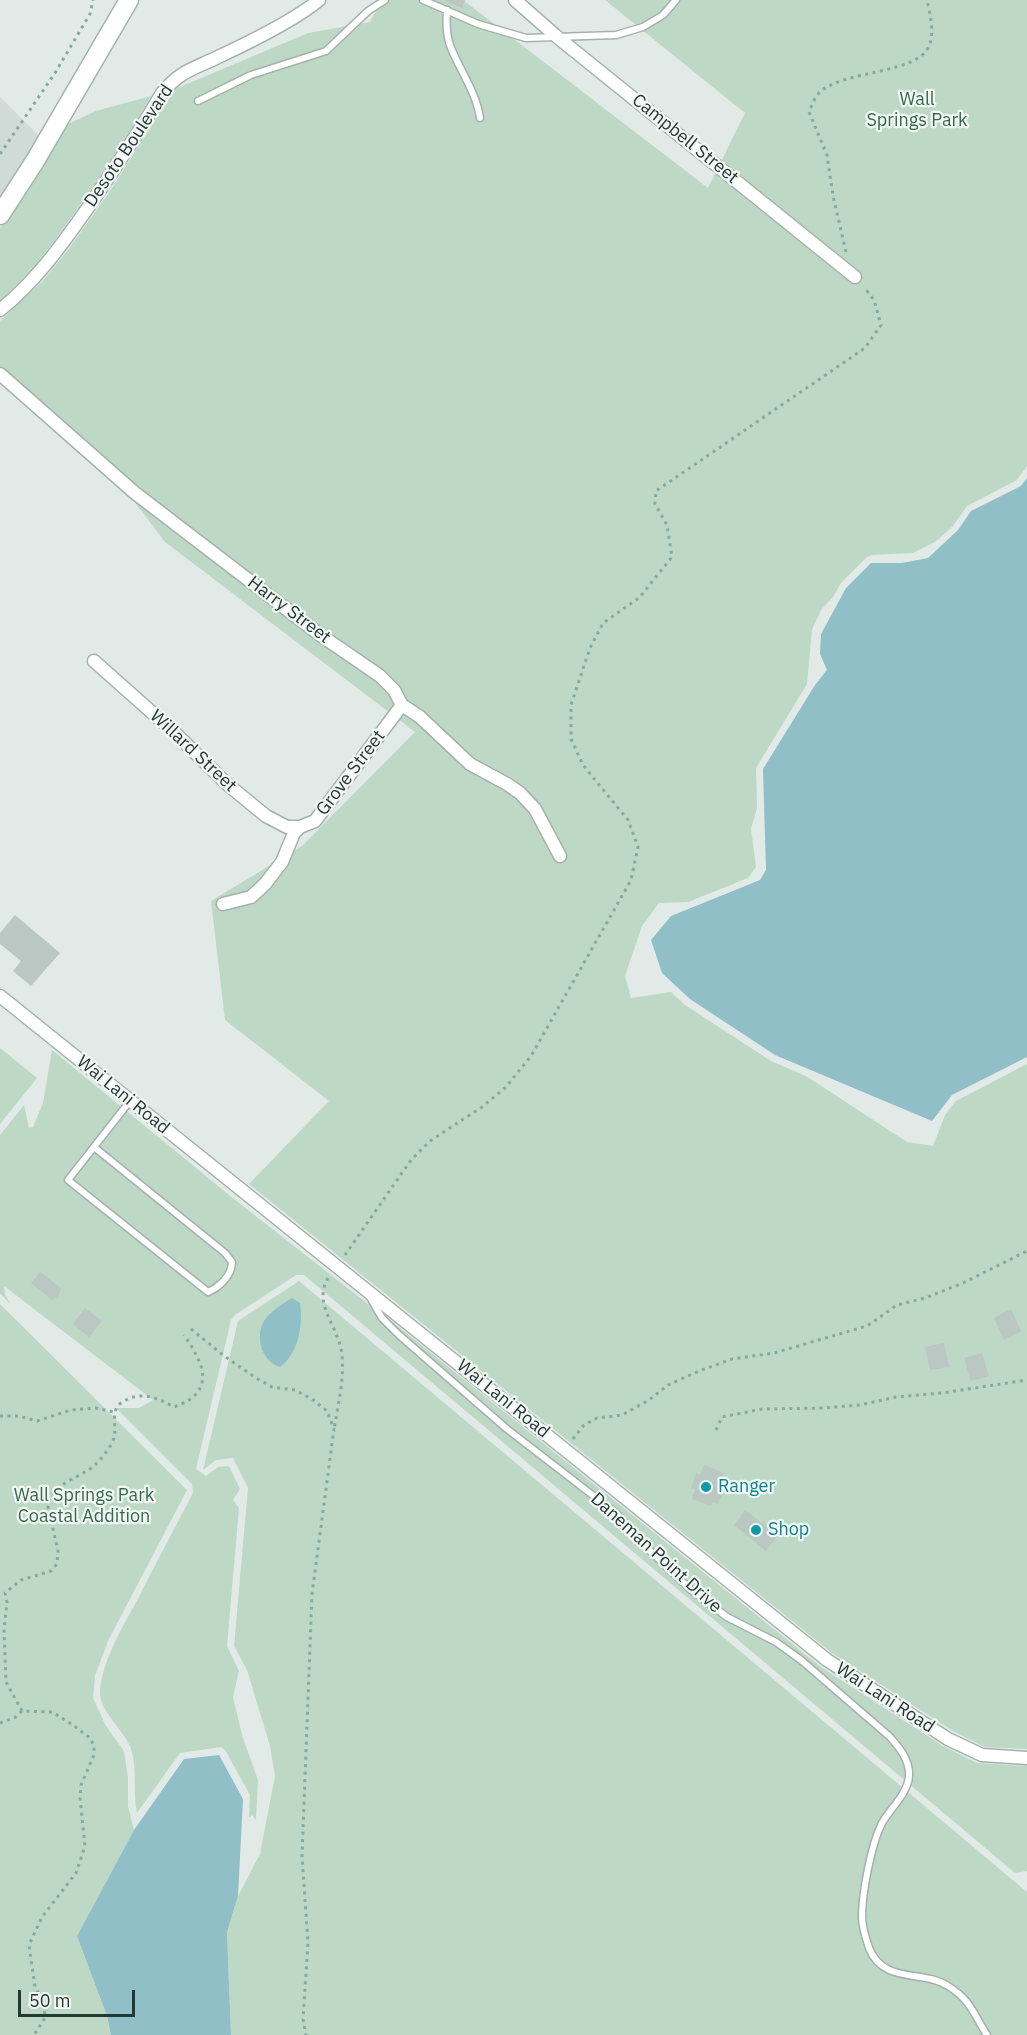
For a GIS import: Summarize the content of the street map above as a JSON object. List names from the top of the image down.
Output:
{
  "streets": {
    "street": [
      "Campbell Street",
      "Desoto Boulevard",
      "Harry Street",
      "Willard Street",
      "Grove Street",
      "Wai Lani Road"
    ],
    "lane": ["Daneman Point Drive"]
  },
  "crossings": [
    ["Harry Street", "Grove Street"],
    ["Willard Street", "Grove Street"],
    ["Wai Lani Road", "Daneman Point Drive"]
  ],
  "parks": ["Wall Springs Park", "Wall Springs Park Coastal Addition"],
  "places": ["Ranger", "Shop"],
  "scale_bar": "50 m"
}
